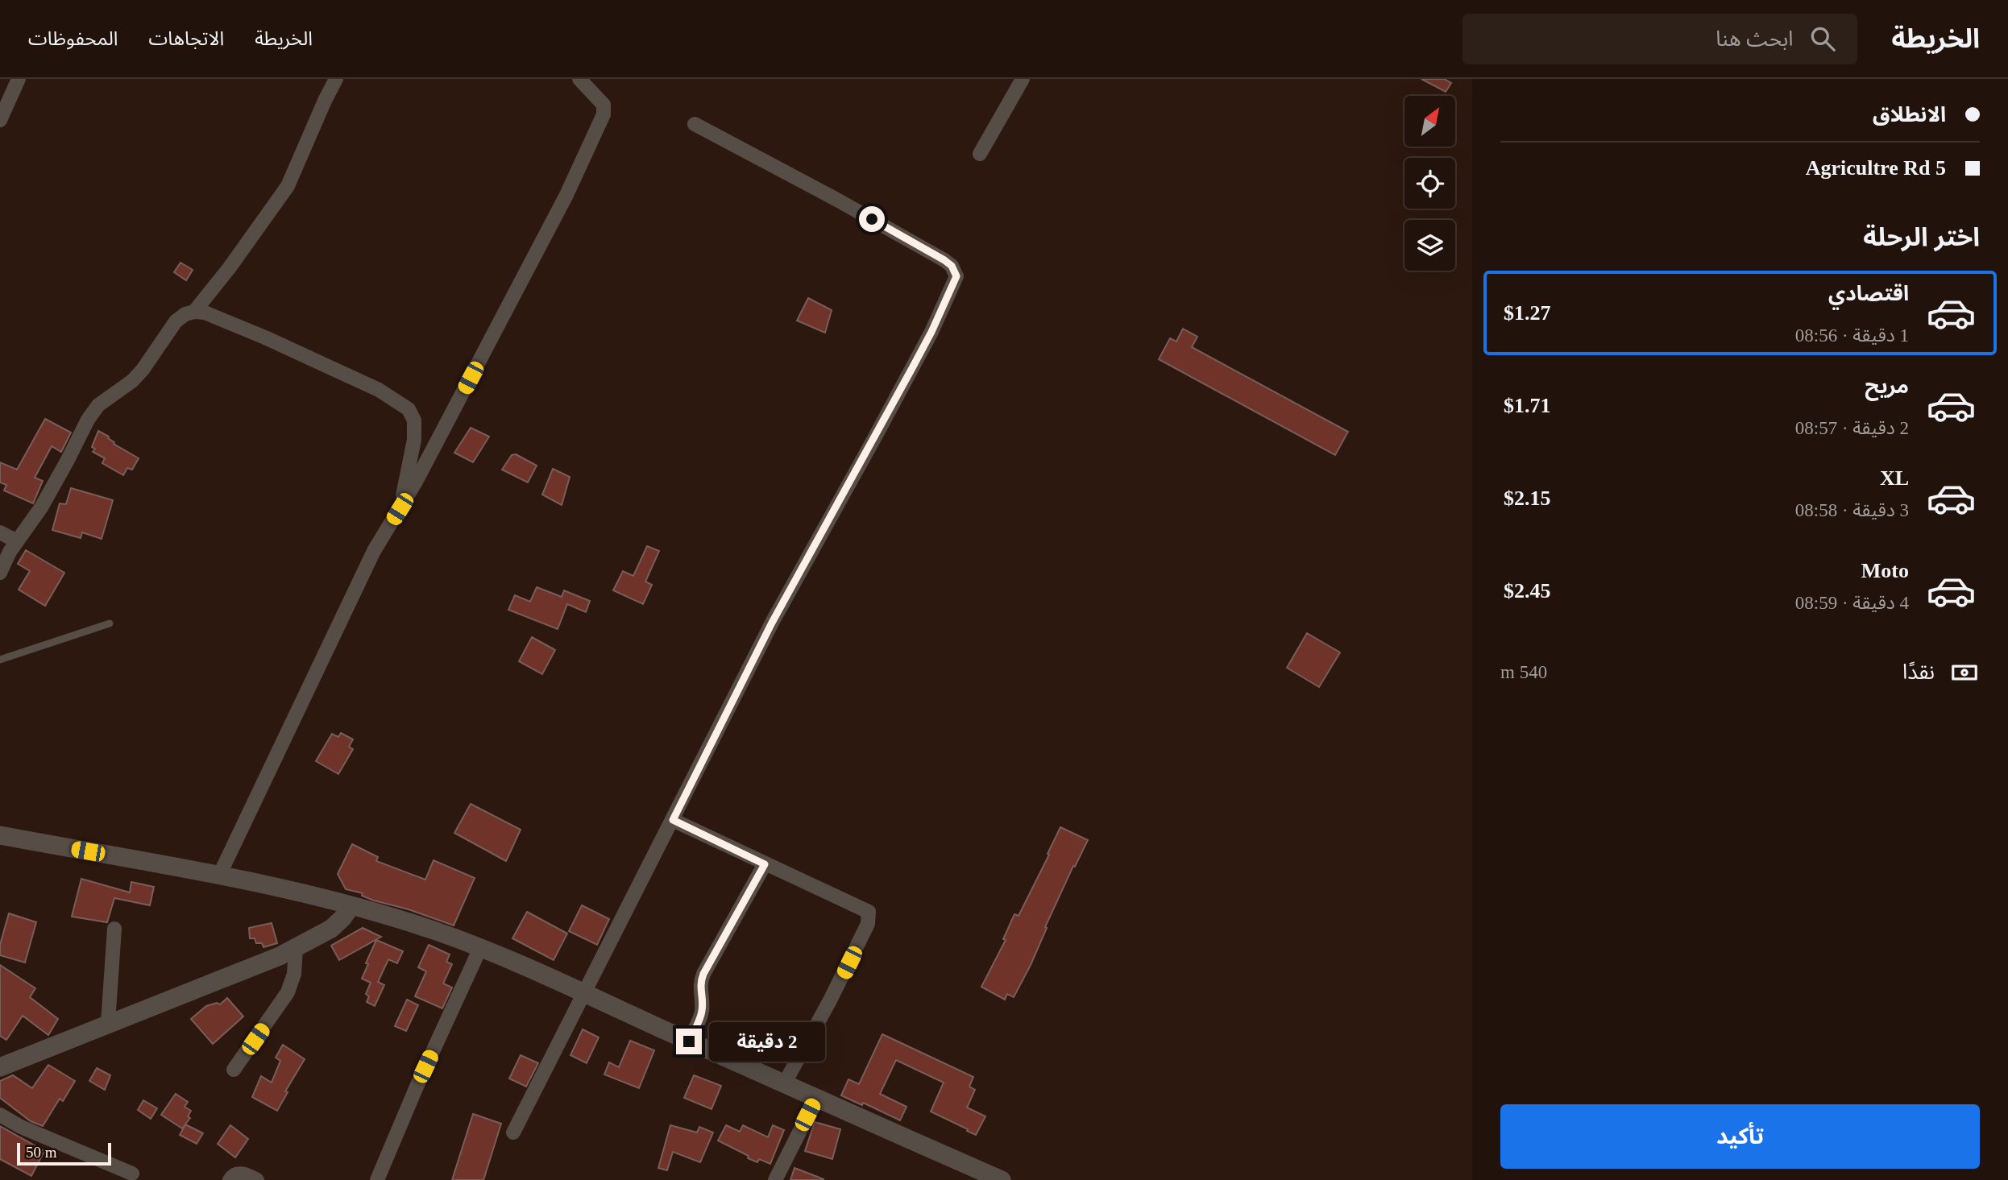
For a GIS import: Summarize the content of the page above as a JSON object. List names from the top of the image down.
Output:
{
  "scale_bar": "50 m",
  "north": "top right",
  "page": {
    "header": "الخريطة",
    "search": "ابحث هنا",
    "nav": ["الخريطة", "الاتجاهات", "المحفوظات"],
    "banner": ["الانطلاق", "Agricultre Rd 5"],
    "heading": "اختر الرحلة",
    "list": [
      {
        "name": "اقتصادي",
        "note": "1 دقيقة · 08:56",
        "value": "$1.27"
      },
      {
        "name": "مريح",
        "note": "2 دقيقة · 08:57",
        "value": "$1.71"
      },
      {
        "name": "XL",
        "note": "3 دقيقة · 08:58",
        "value": "$2.15"
      },
      {
        "name": "Moto",
        "note": "4 دقيقة · 08:59",
        "value": "$2.45"
      }
    ],
    "pay": ["نقدًا", "540 m"],
    "bubble": "2 دقيقة",
    "buttons": "تأكيد",
    "scale": "50 m"
  }
}
